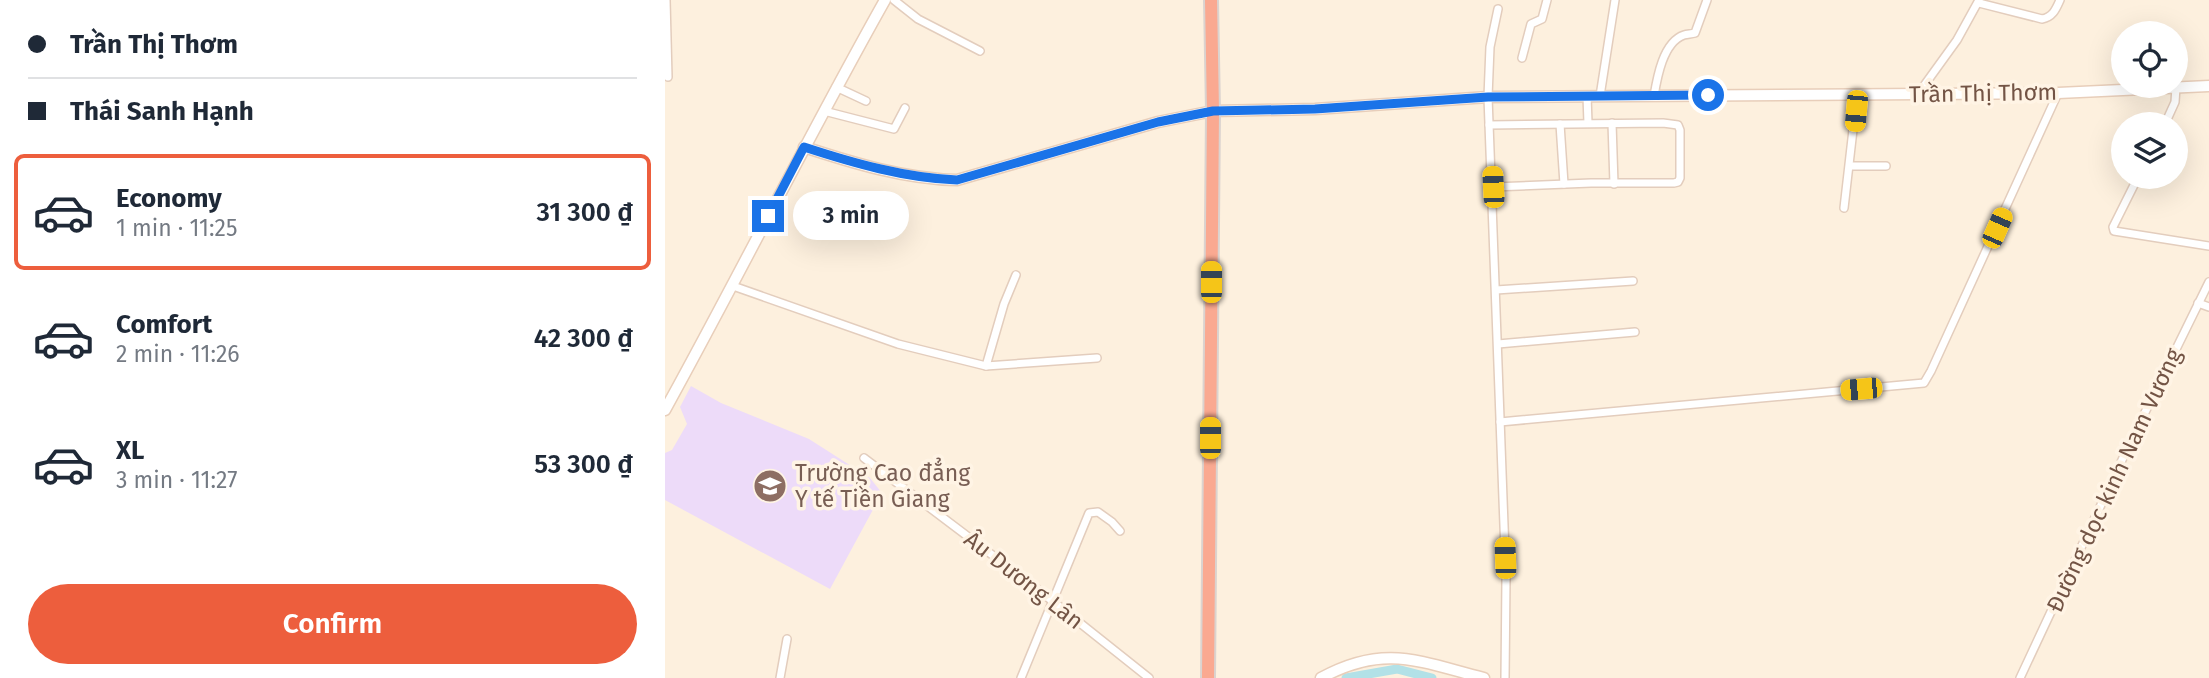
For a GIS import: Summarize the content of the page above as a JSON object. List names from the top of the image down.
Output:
{
  "streets": {
    "street": ["Trần Thị Thơm", "Đường dọc kinh Nam Vương", "Âu Dương Lân"]
  },
  "places": {
    "school or university": ["Trường Cao đẳng Y tế Tiền Giang"]
  },
  "page": {
    "banner": ["Trần Thị Thơm", "Thái Sanh Hạnh"],
    "list": [
      {
        "name": "Economy",
        "note": "1 min · 11:25",
        "value": "31 300 ₫"
      },
      {
        "name": "Comfort",
        "note": "2 min · 11:26",
        "value": "42 300 ₫"
      },
      {
        "name": "XL",
        "note": "3 min · 11:27",
        "value": "53 300 ₫"
      }
    ],
    "bubble": "3 min",
    "buttons": "Confirm"
  }
}
